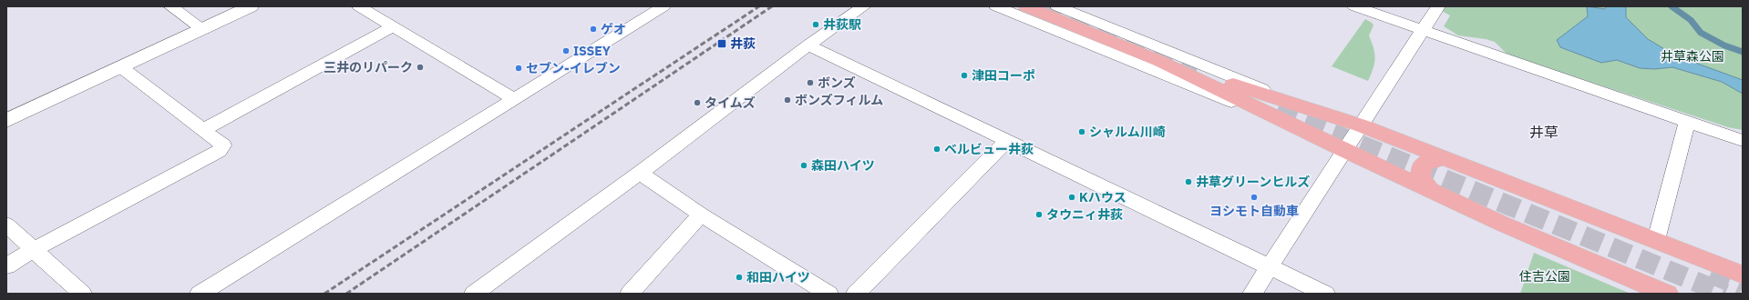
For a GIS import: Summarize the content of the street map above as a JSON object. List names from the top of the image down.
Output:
{
  "districts": ["井草"],
  "parks": ["井草森公園", "住吉公園"],
  "places": {
    "other": [
      "井荻駅",
      "ゲオ",
      "ISSEY",
      "三井のリパーク",
      "セブン-イレブン",
      "津田コーポ",
      "ボンズ",
      "ボンズフィルム",
      "タイムズ",
      "シャルム川崎",
      "ベルビュー井荻",
      "森田ハイツ",
      "井草グリーンヒルズ",
      "Kハウス",
      "ヨシモト自動車",
      "タウニィ井荻",
      "和田ハイツ"
    ],
    "transit": ["井荻"]
  }
}
